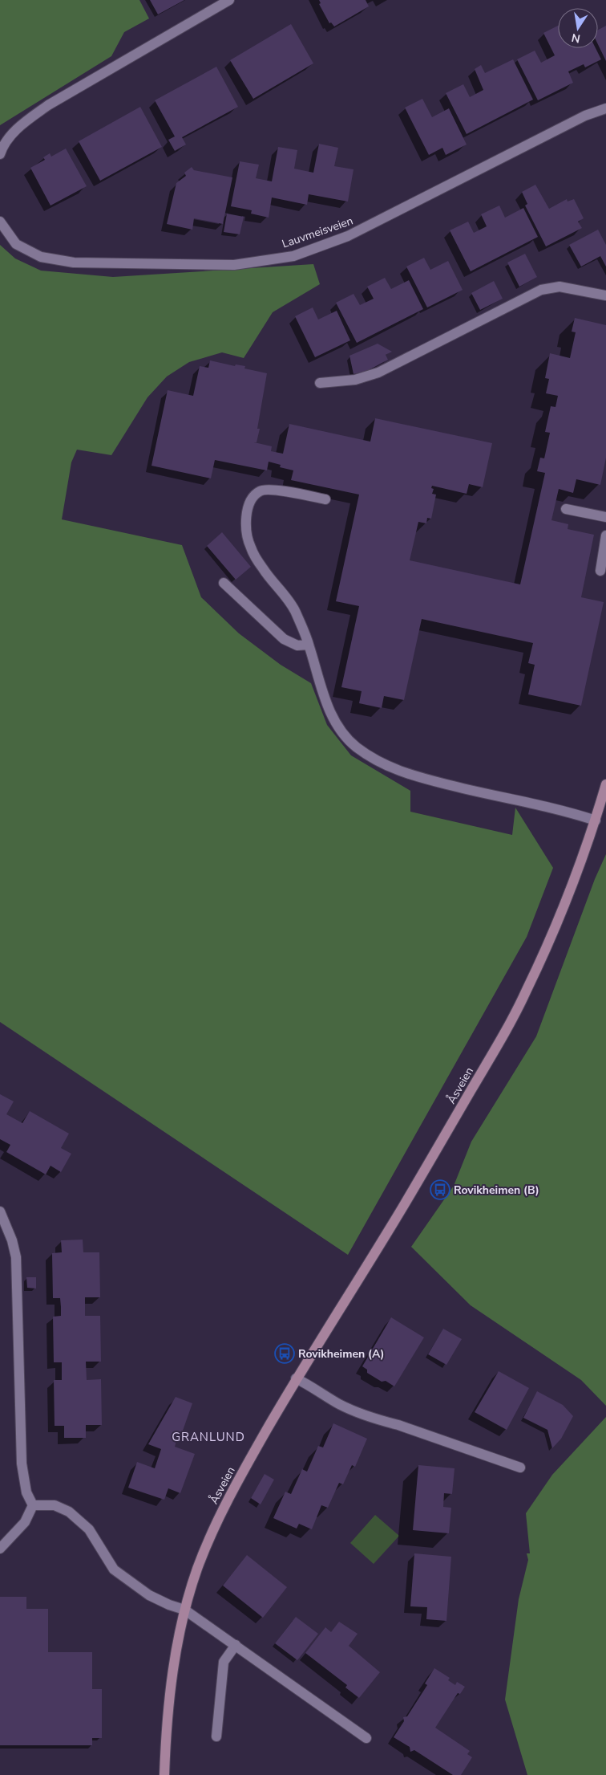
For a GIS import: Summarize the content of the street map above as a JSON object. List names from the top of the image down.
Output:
{
  "streets": {
    "street": ["Lauvmeisveien", "Åsveien"]
  },
  "districts": ["GRANLUND"],
  "places": {
    "bus stop": ["Rovikheimen (B)", "Rovikheimen (A)"]
  },
  "north": "bottom"
}
